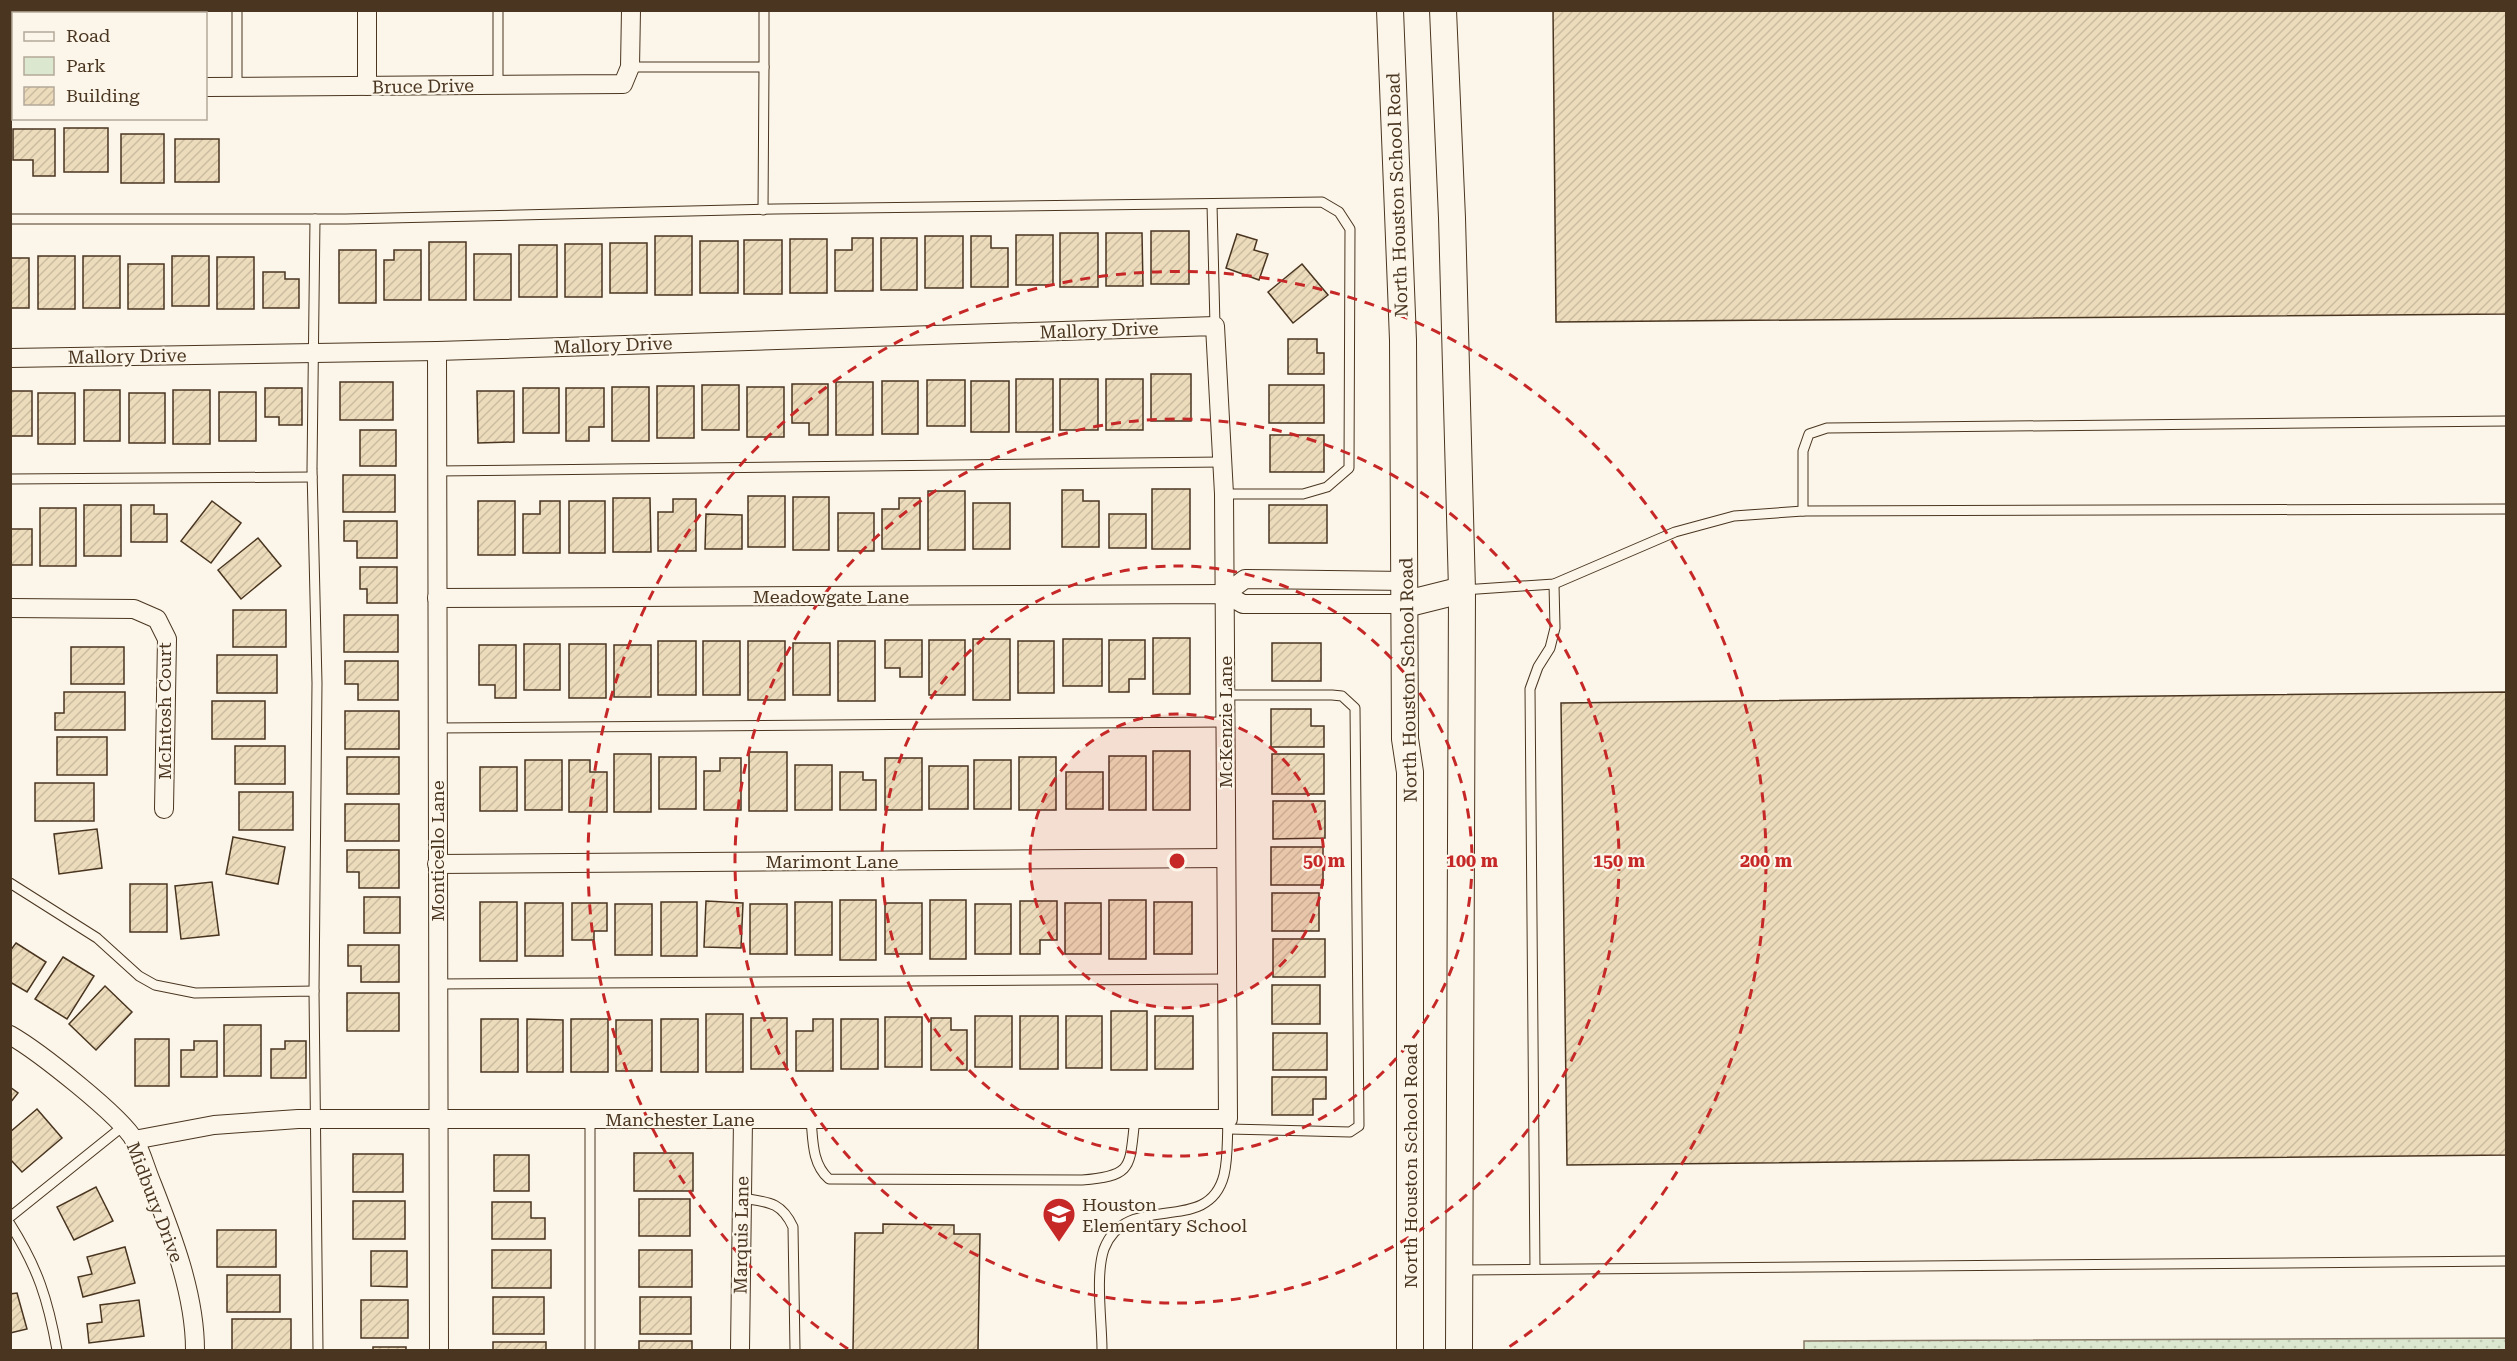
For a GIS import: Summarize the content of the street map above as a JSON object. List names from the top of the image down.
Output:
{
  "streets": {
    "main road": ["North Houston School Road"],
    "street": [
      "Bruce Drive",
      "Mallory Drive",
      "Meadowgate Lane",
      "McIntosh Court",
      "McKenzie Lane",
      "Monticello Lane",
      "Marimont Lane",
      "Manchester Lane",
      "Midbury Drive",
      "Marquis Lane"
    ]
  },
  "crossings": [
    ["North Houston School Road", "Meadowgate Lane"],
    ["Mallory Drive", "McKenzie Lane"],
    ["Mallory Drive", "Monticello Lane"],
    ["Meadowgate Lane", "McKenzie Lane"],
    ["Meadowgate Lane", "Monticello Lane"],
    ["McKenzie Lane", "Marimont Lane"],
    ["McKenzie Lane", "Manchester Lane"],
    ["Monticello Lane", "Marimont Lane"],
    ["Monticello Lane", "Manchester Lane"],
    ["Manchester Lane", "Midbury Drive"],
    ["Manchester Lane", "Marquis Lane"]
  ],
  "places": {
    "school or university": ["Houston Elementary School"]
  },
  "legend": ["Road", "Park", "Building"],
  "rings": [
    "50 m",
    "100 m",
    "150 m",
    "200 m"
  ]
}
